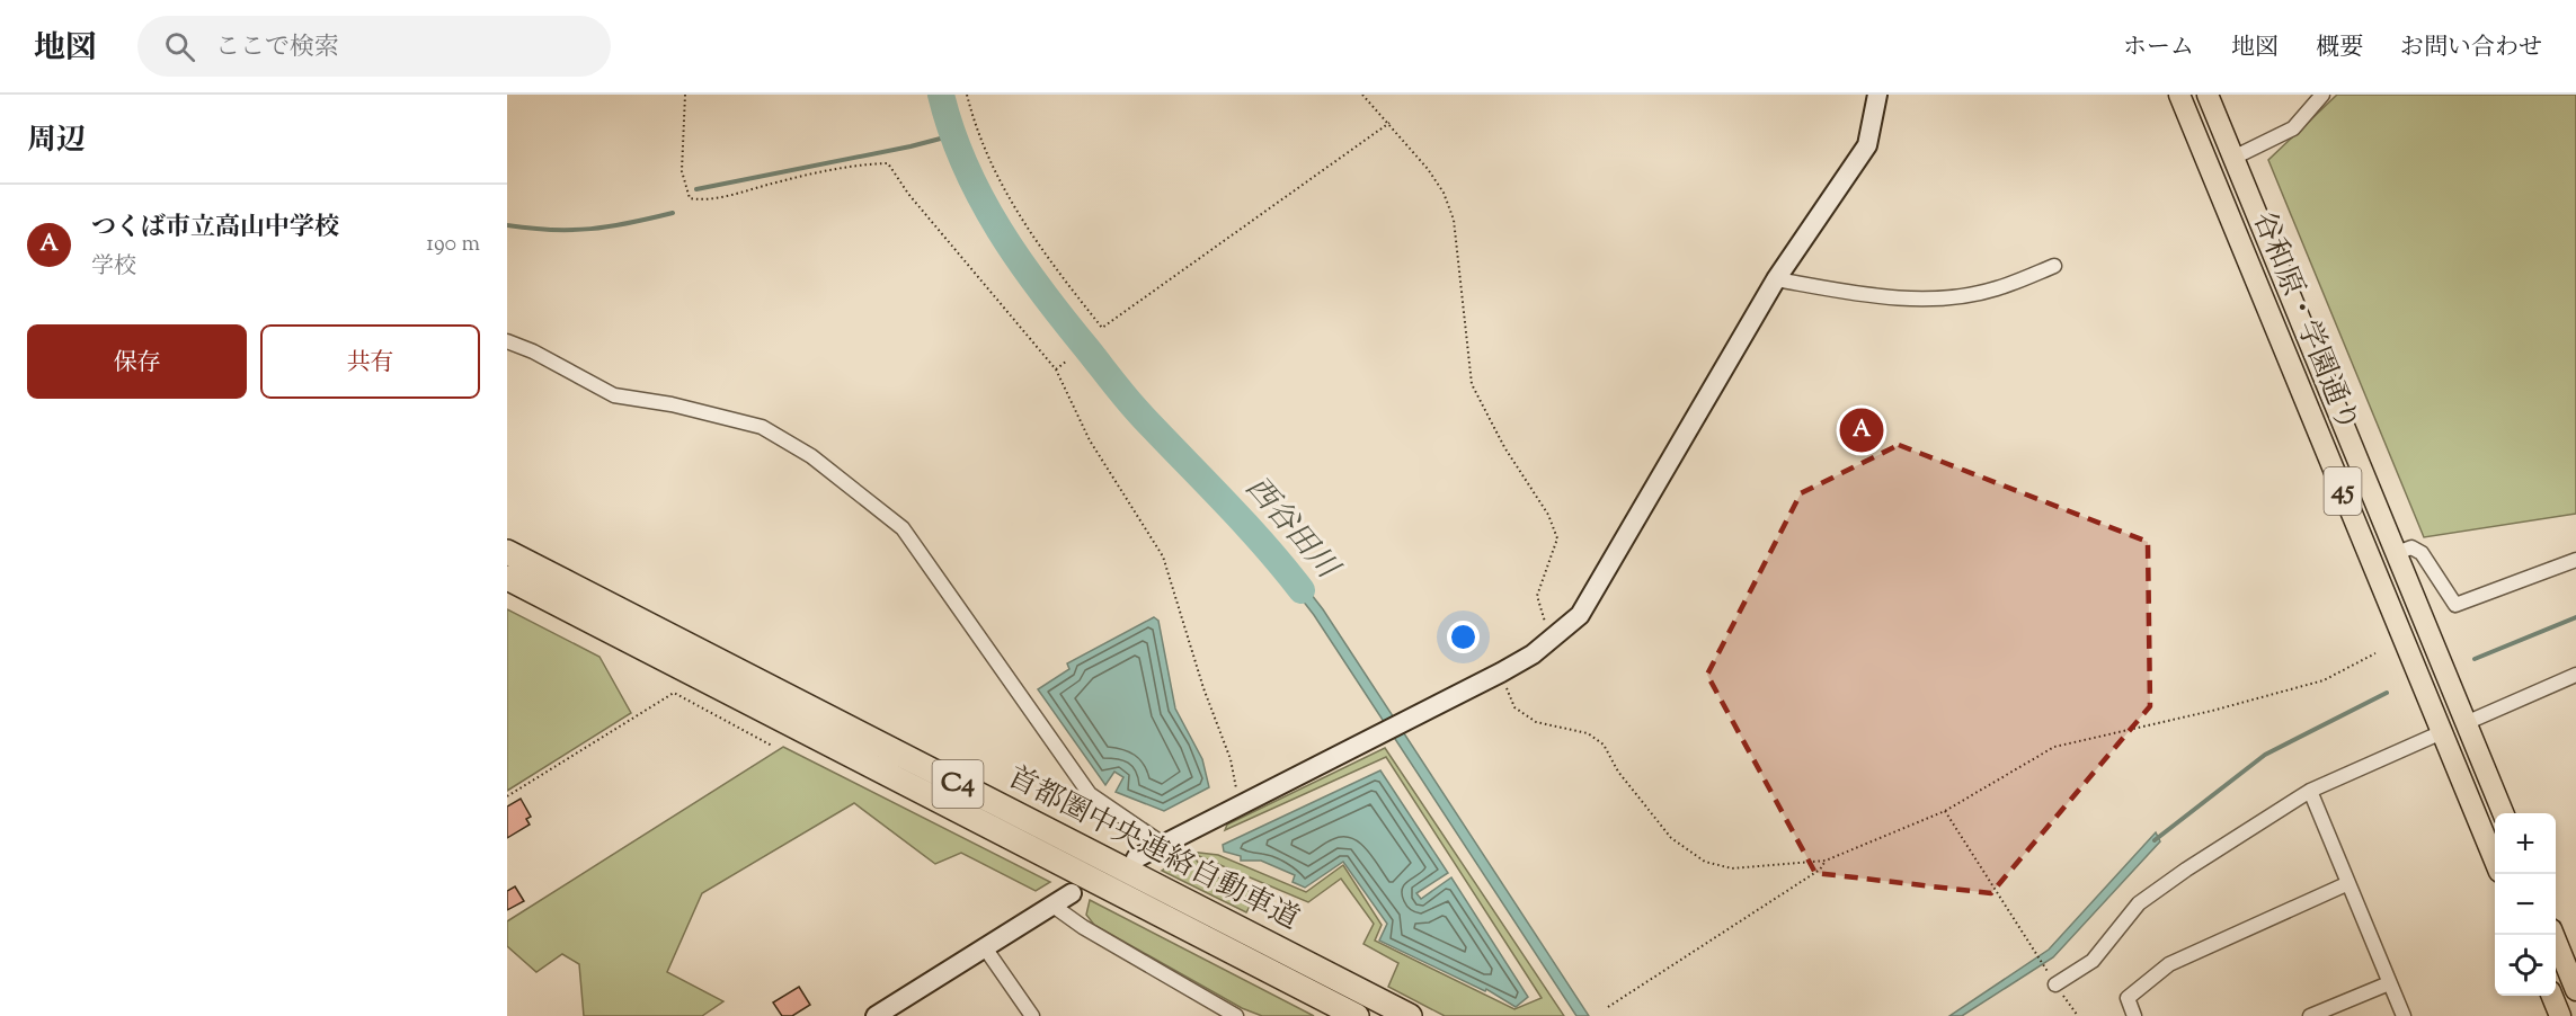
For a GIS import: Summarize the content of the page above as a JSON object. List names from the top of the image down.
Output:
{
  "streets": {
    "highway": ["C4", "首都圏中央連絡自動車道"],
    "main road": ["谷和原・学園通り", "45"]
  },
  "water": ["西谷田川"],
  "page": {
    "header": "地図",
    "search": "ここで検索",
    "nav": [
      "ホーム",
      "地図",
      "概要",
      "お問い合わせ"
    ],
    "heading": "周辺",
    "list": [
      {
        "mark": "A",
        "name": "つくば市立高山中学校",
        "note": "学校",
        "value": "190 m"
      }
    ],
    "buttons": ["保存", "共有"],
    "pins": "A",
    "map_buttons": ["+", "−"]
  }
}
